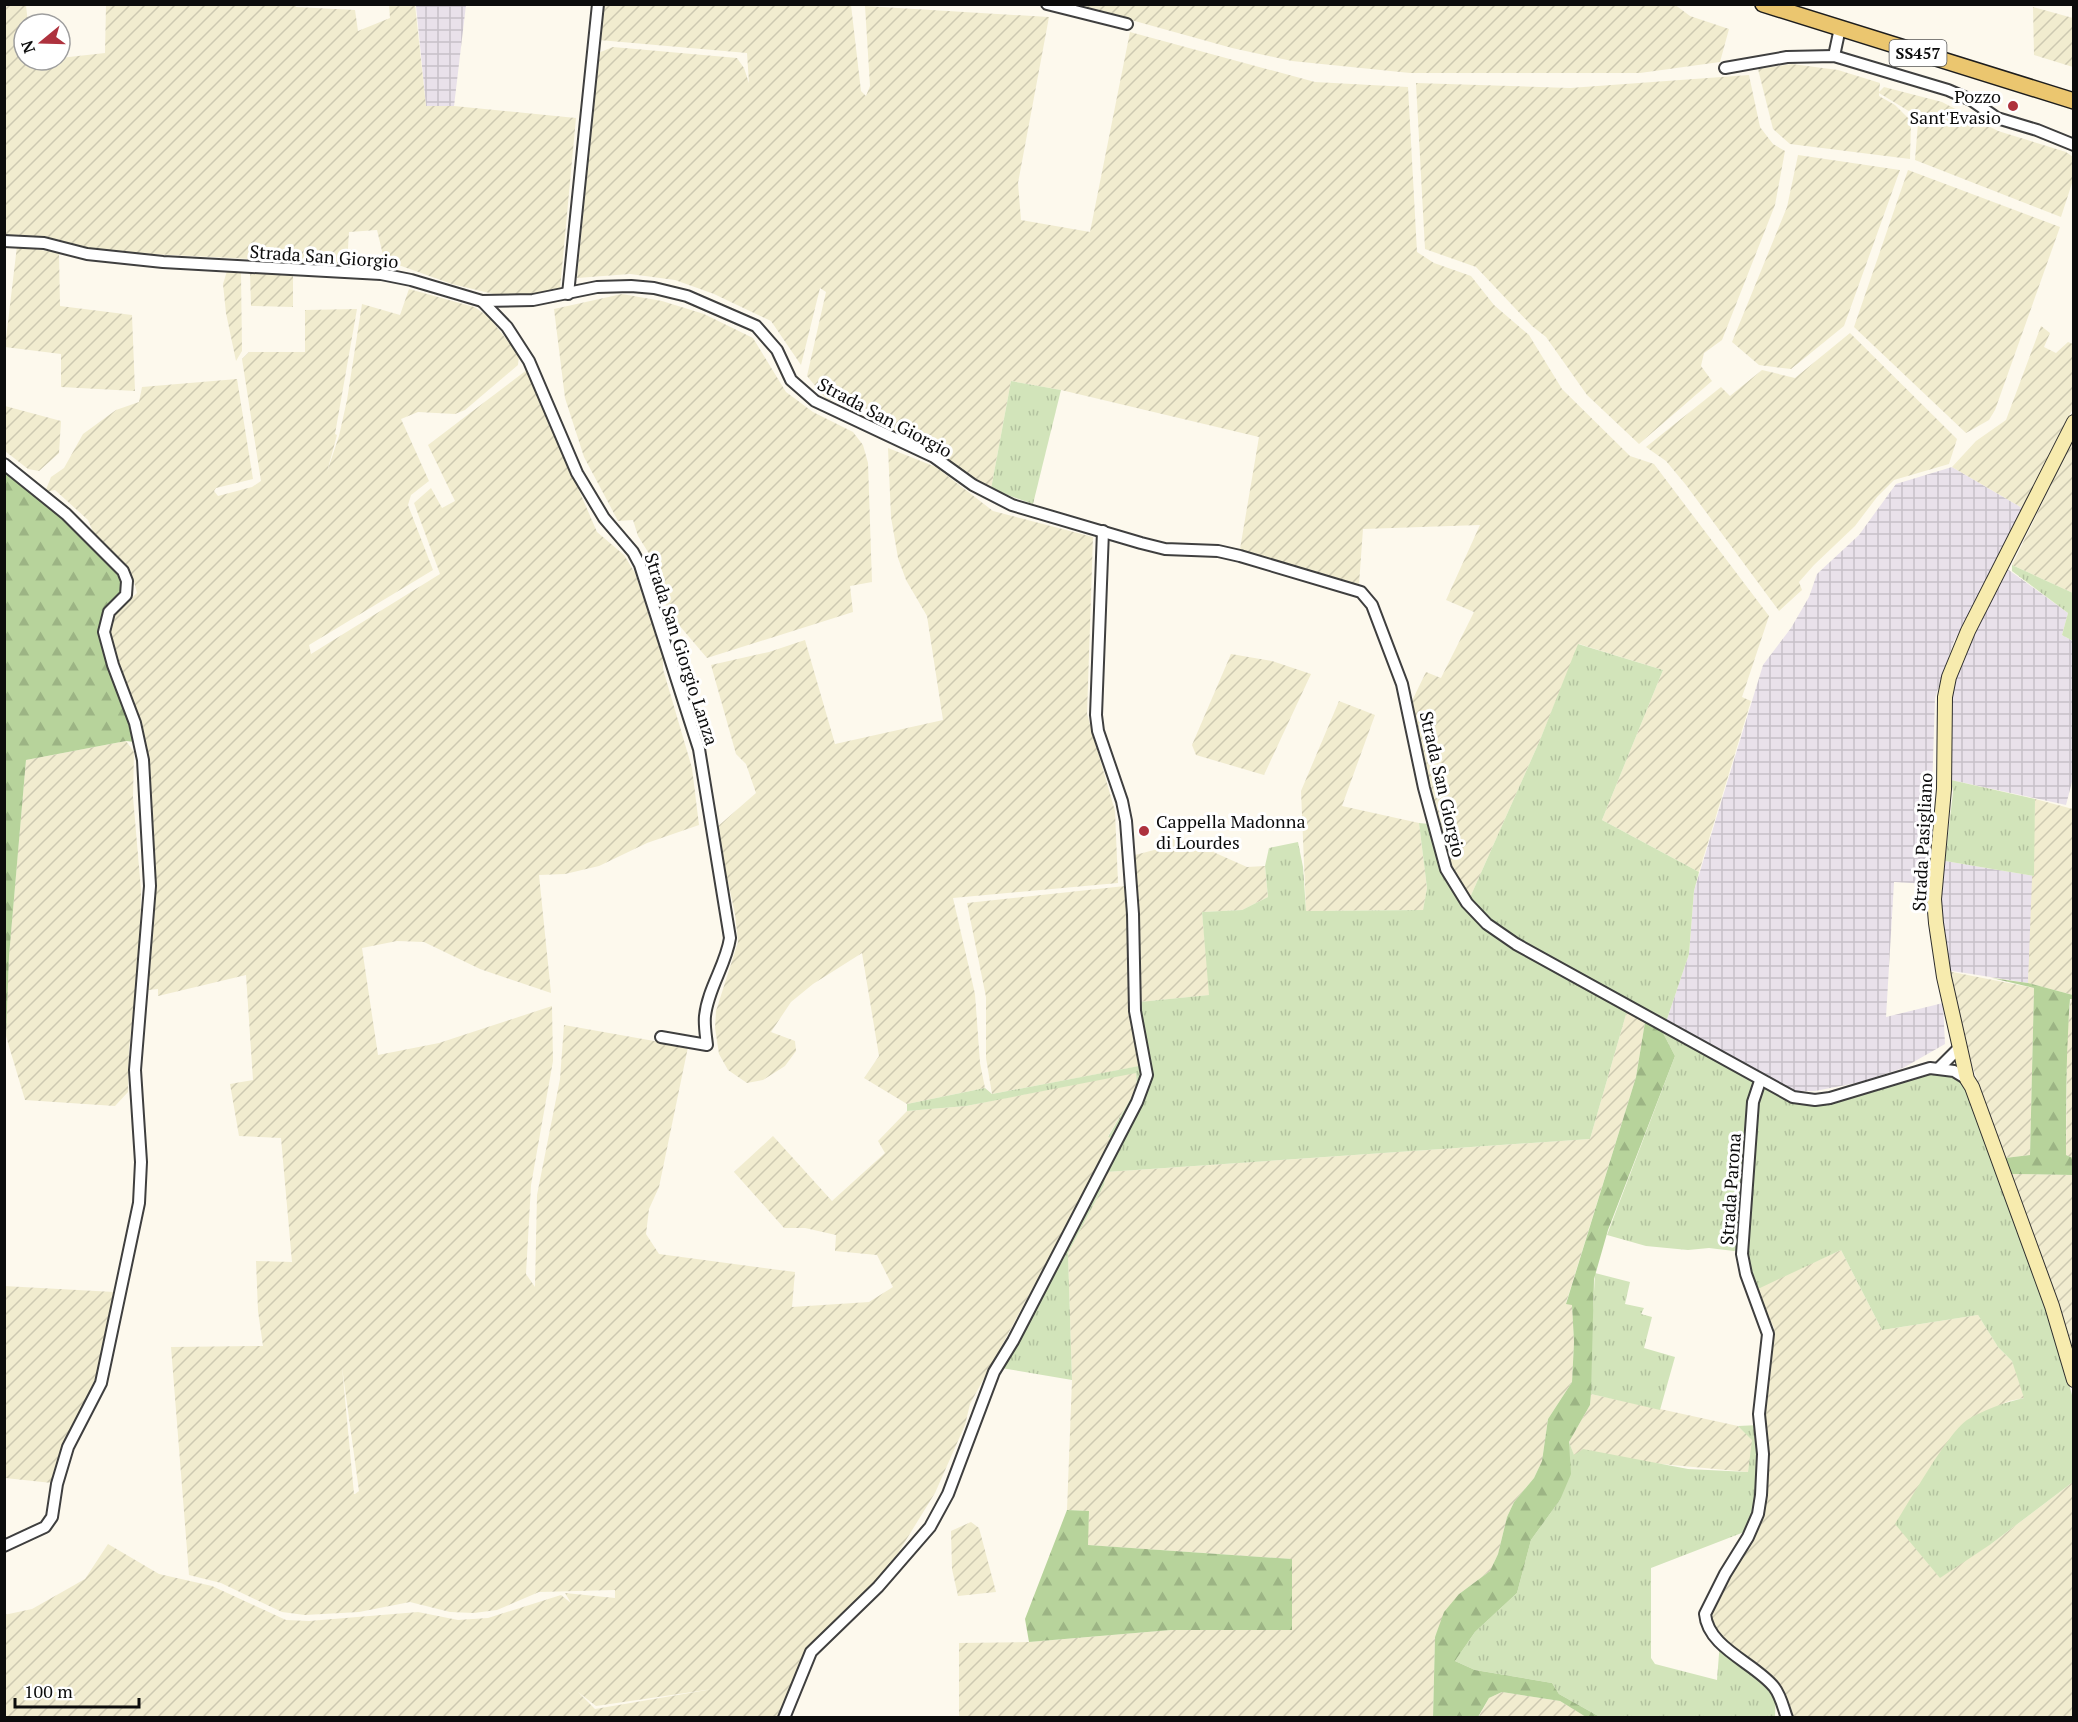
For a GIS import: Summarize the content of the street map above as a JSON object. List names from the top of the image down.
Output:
{
  "streets": {
    "main road": ["SS457"],
    "street": [
      "Strada San Giorgio",
      "Strada San Giorgio Lanza",
      "Strada Pasigliano",
      "Strada Parona"
    ]
  },
  "crossings": [
    ["Strada San Giorgio", "Strada San Giorgio Lanza"],
    ["Strada San Giorgio", "Strada Parona"]
  ],
  "places": ["Pozzo Sant'Evasio", "Cappella Madonna di Lourdes"],
  "scale_bar": "100 m",
  "north": "left"
}
